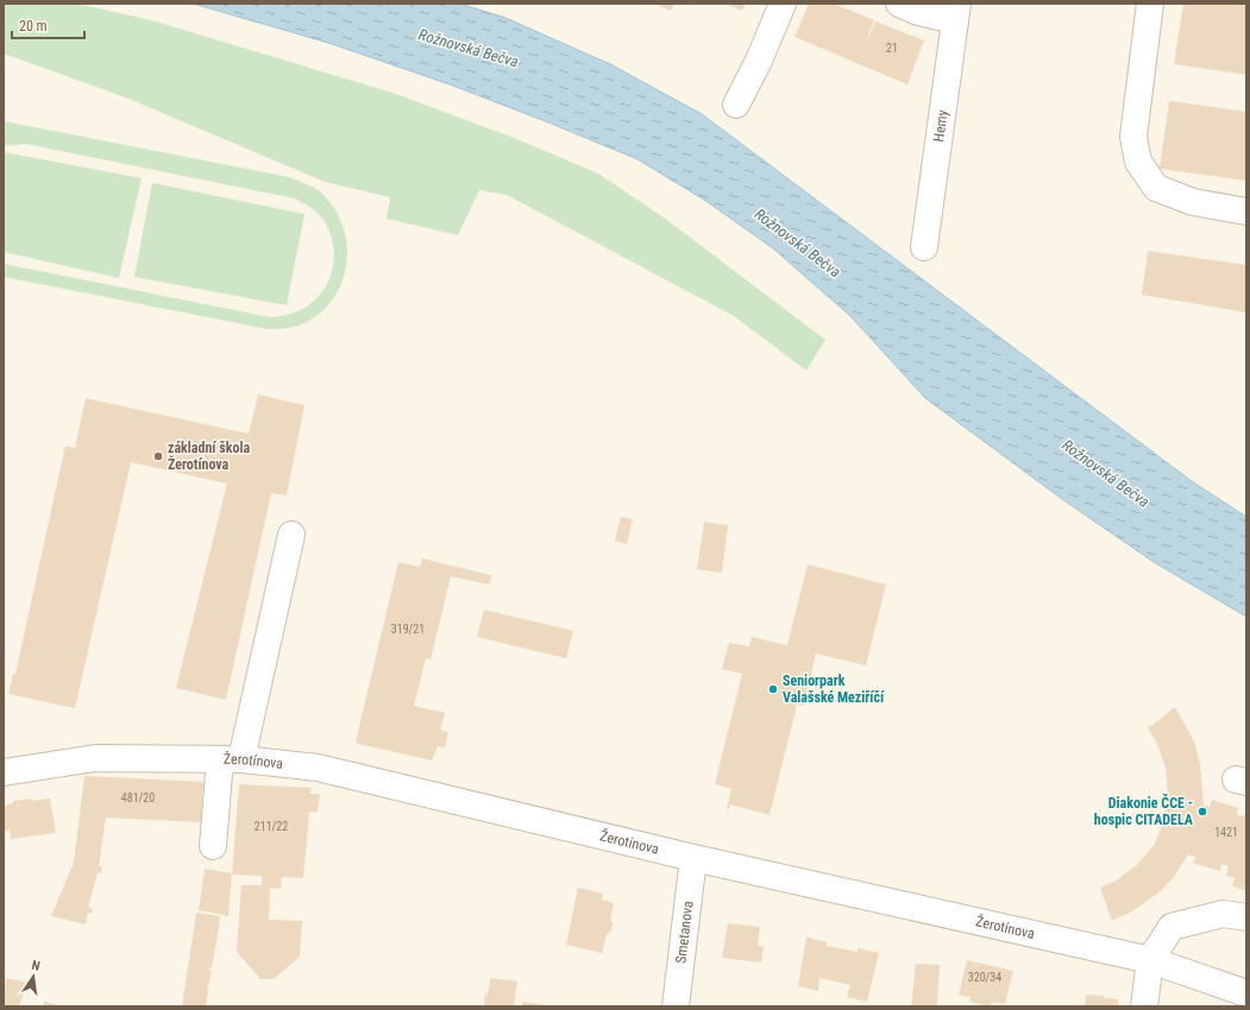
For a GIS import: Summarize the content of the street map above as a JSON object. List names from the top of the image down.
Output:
{
  "streets": {
    "street": ["Hemy", "Žerotínova", "Smetanova"]
  },
  "crossings": [
    ["Žerotínova", "Smetanova"]
  ],
  "water": ["Rožnovská Bečva"],
  "places": ["základní škola Žerotínova", "Seniorpark Valašské Meziříčí", "Diakonie ČCE - hospic CITADELA"],
  "house_numbers": [
    "21",
    "319/21",
    "481/20",
    "211/22",
    "1421",
    "320/34"
  ],
  "scale_bar": "20 m",
  "north": "top"
}
